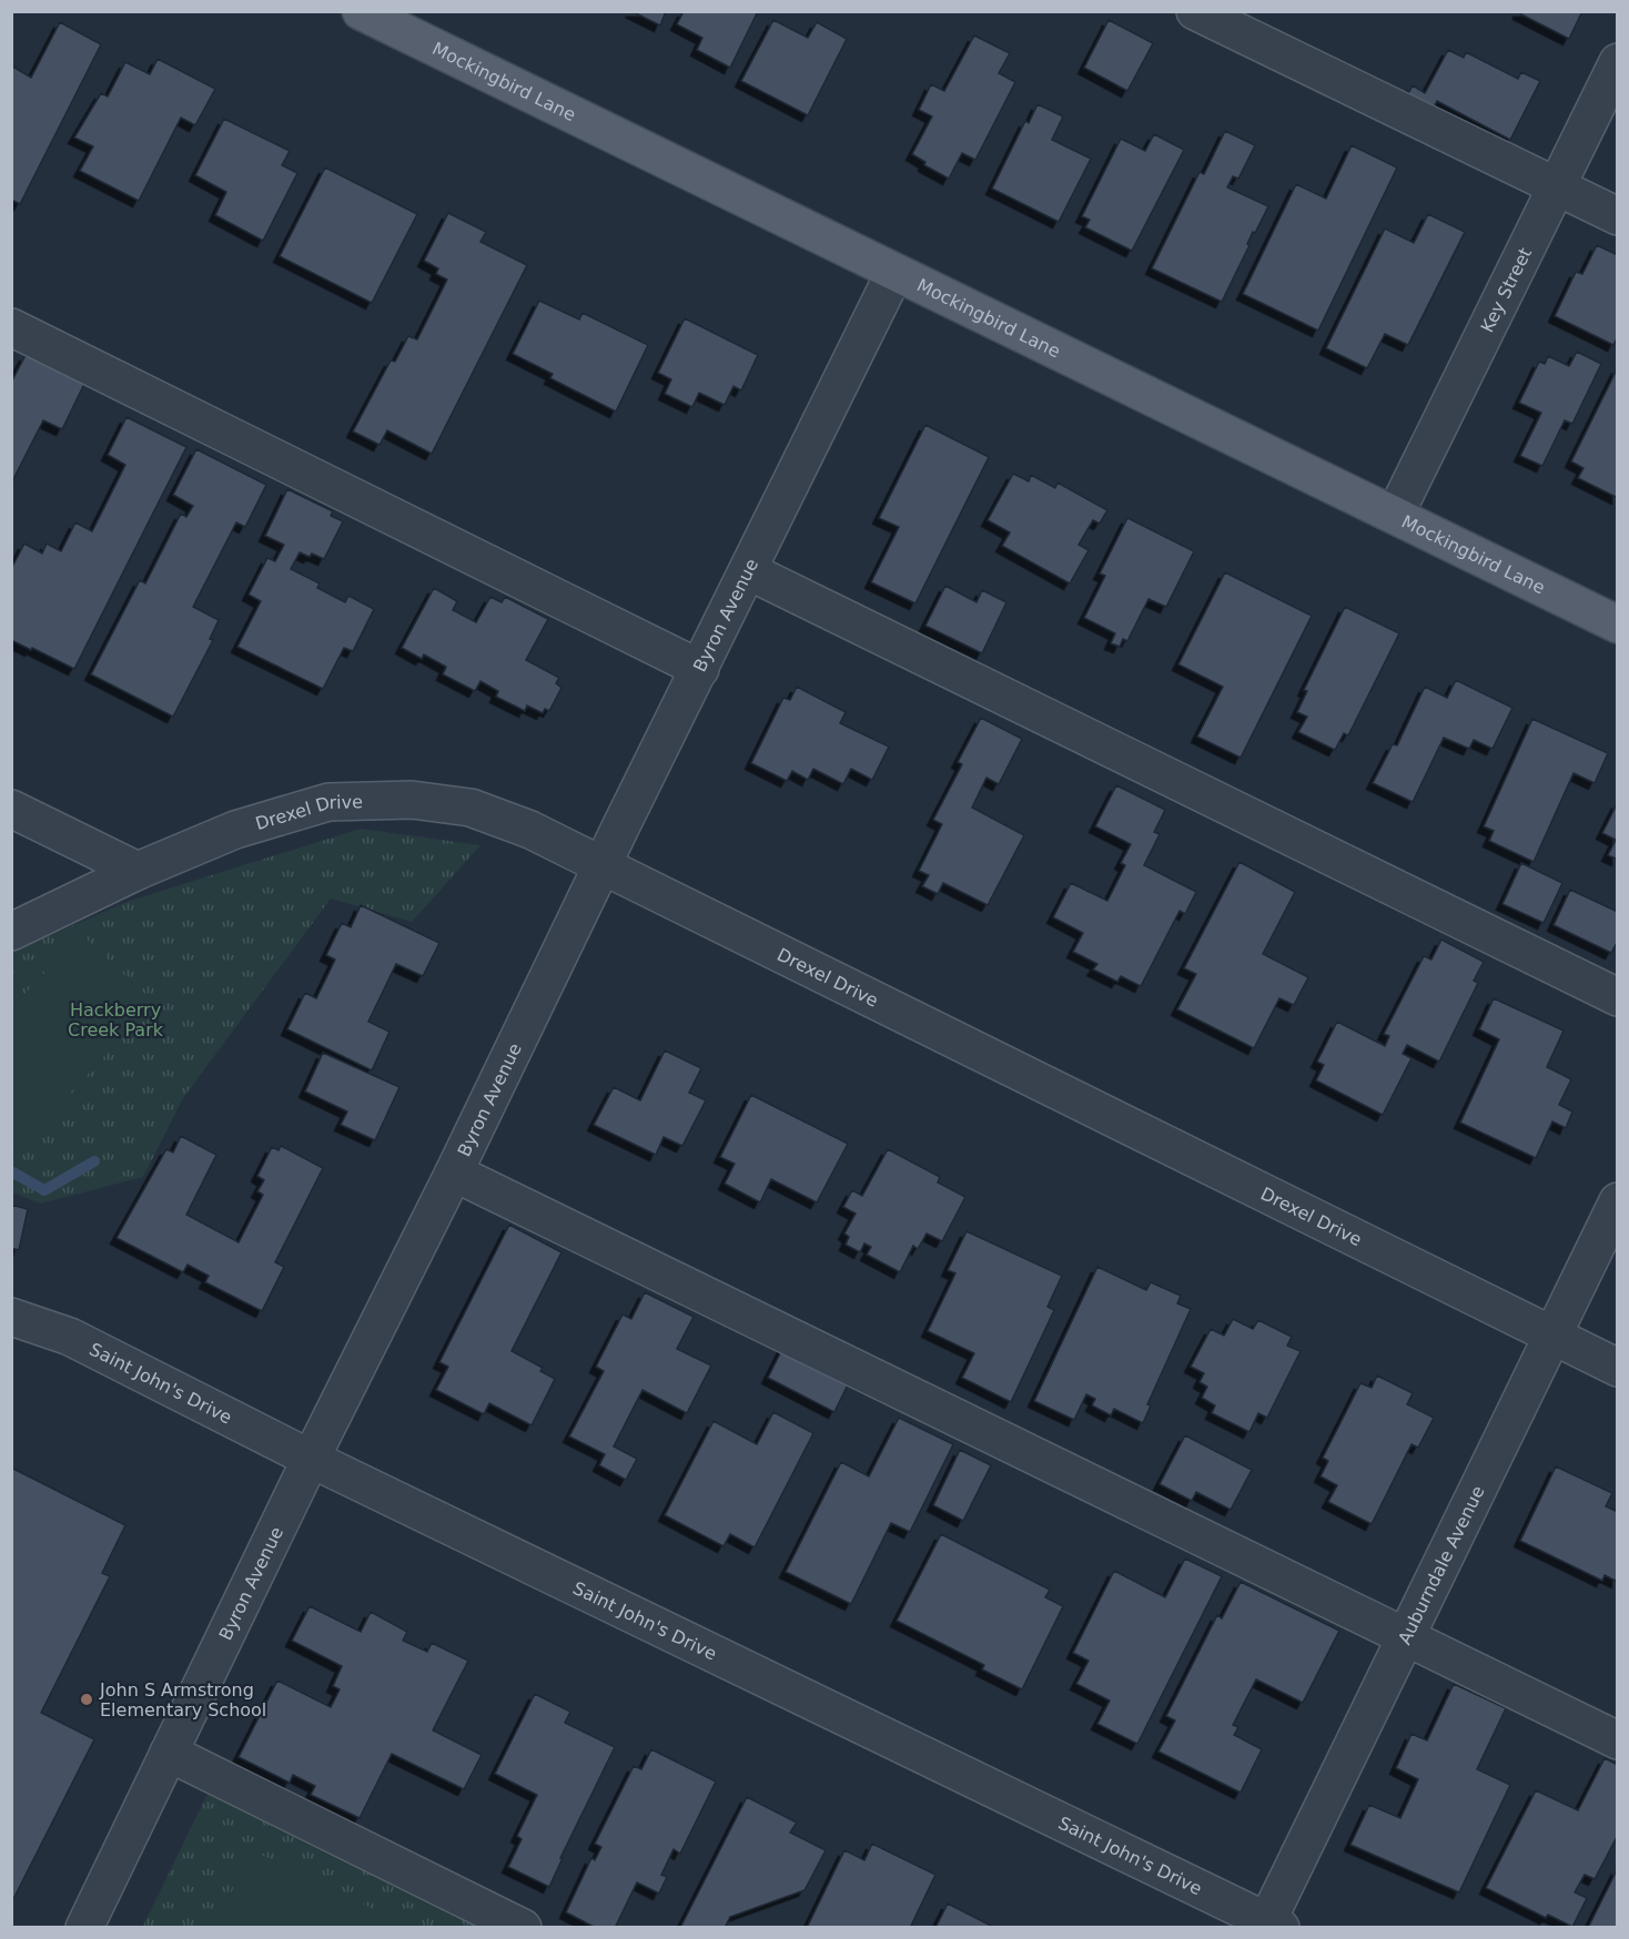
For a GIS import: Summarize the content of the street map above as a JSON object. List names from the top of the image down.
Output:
{
  "streets": {
    "main road": ["Mockingbird Lane"],
    "street": [
      "Key Street",
      "Byron Avenue",
      "Drexel Drive",
      "Saint John's Drive",
      "Auburndale Avenue"
    ]
  },
  "crossings": [
    ["Mockingbird Lane", "Key Street"],
    ["Mockingbird Lane", "Byron Avenue"],
    ["Byron Avenue", "Drexel Drive"],
    ["Byron Avenue", "Saint John's Drive"],
    ["Drexel Drive", "Auburndale Avenue"],
    ["Saint John's Drive", "Auburndale Avenue"]
  ],
  "parks": ["Hackberry Creek Park"],
  "places": ["John S Armstrong Elementary School"]
}
